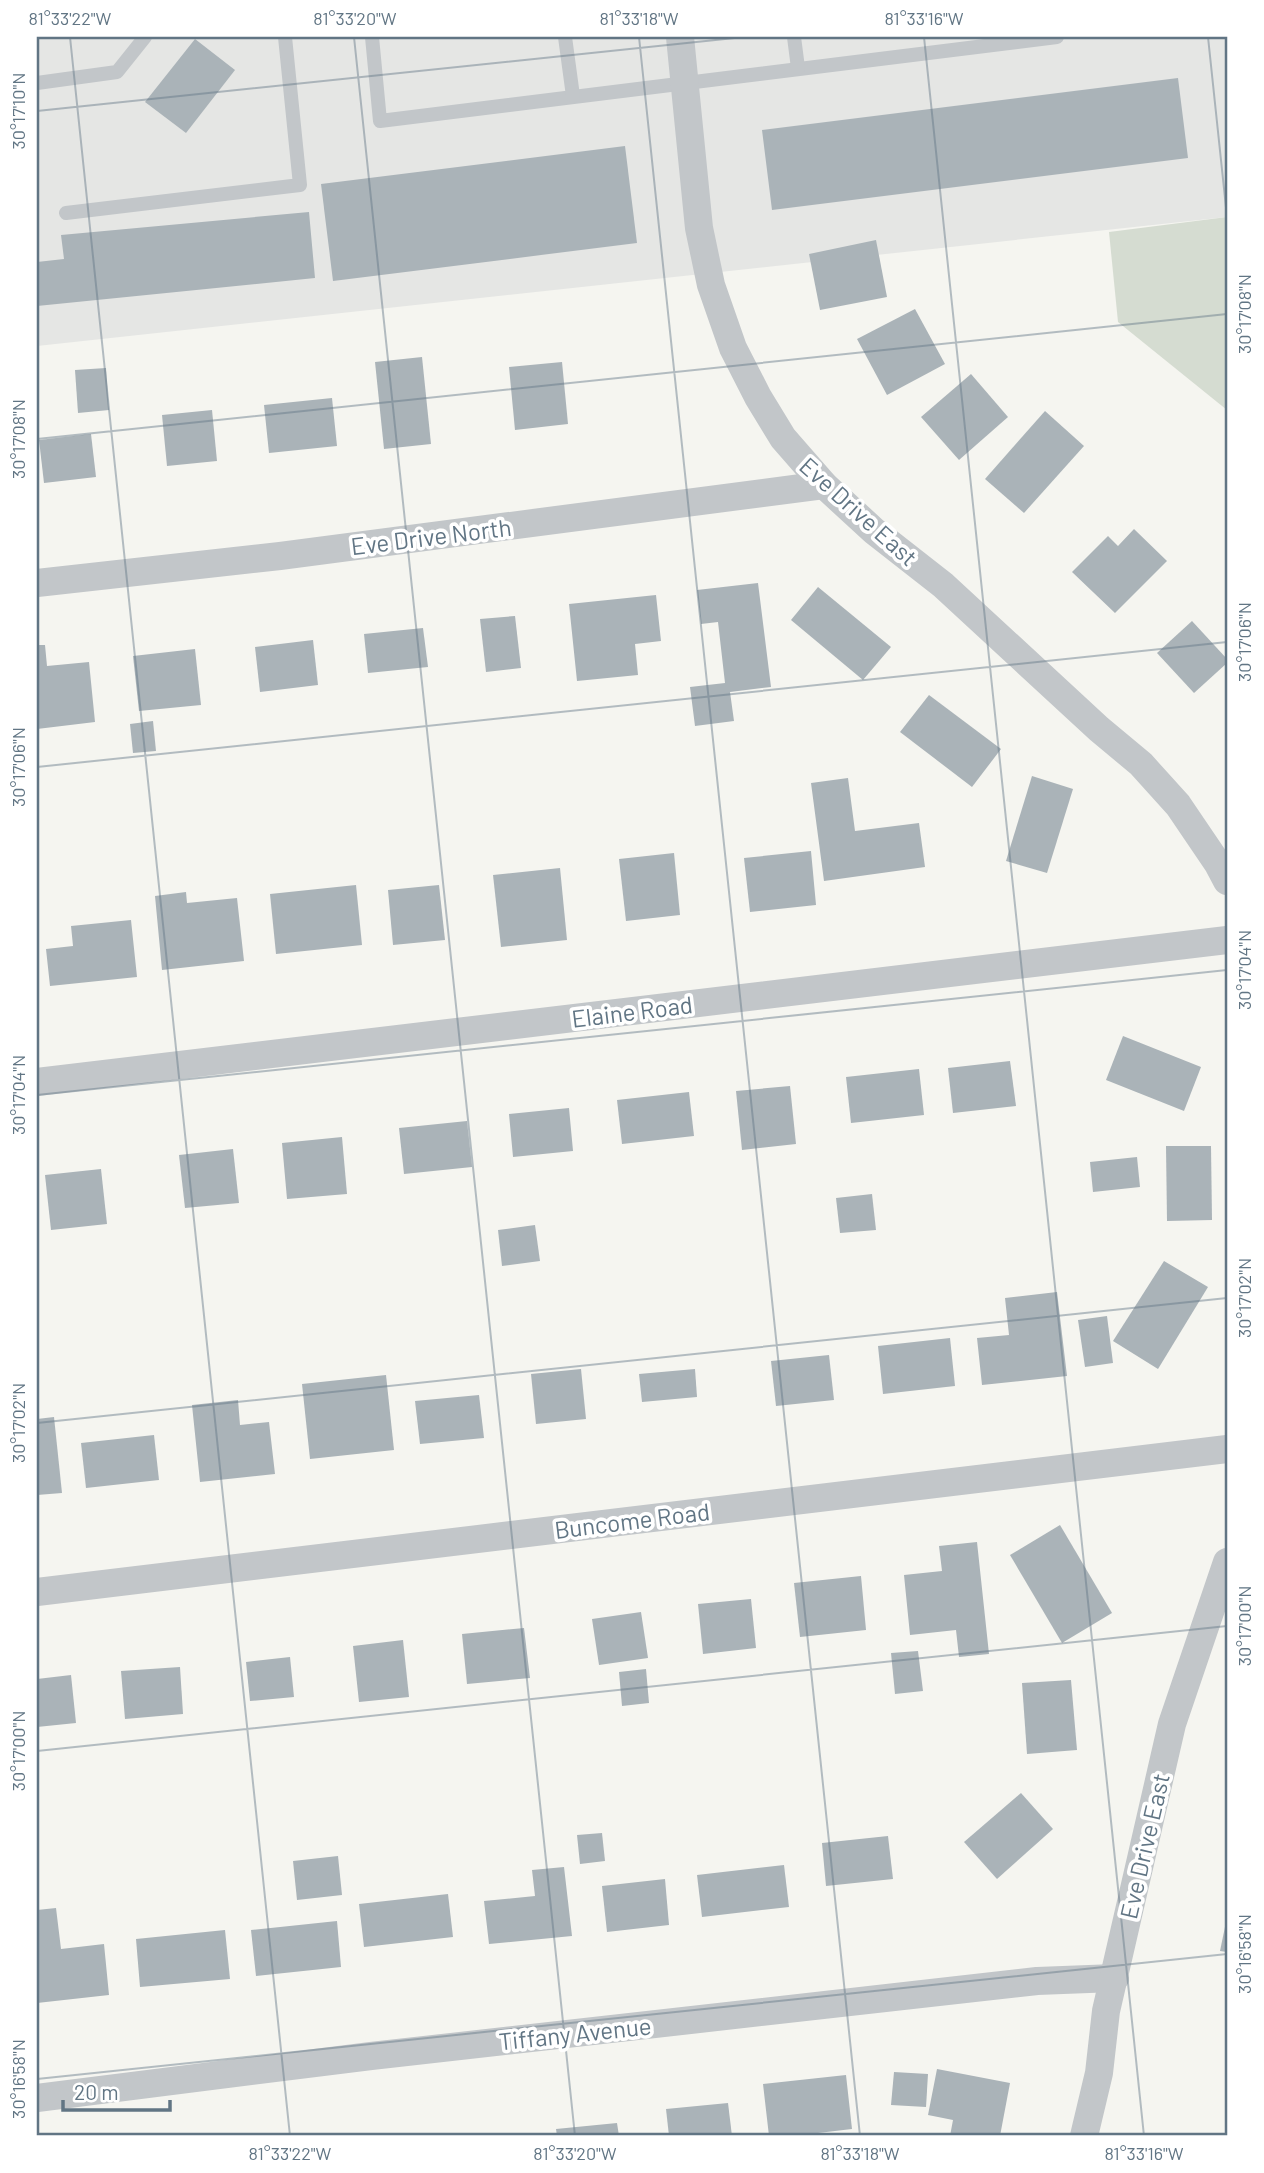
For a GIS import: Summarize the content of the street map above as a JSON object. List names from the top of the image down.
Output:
{
  "streets": {
    "street": [
      "Eve Drive East",
      "Eve Drive North",
      "Elaine Road",
      "Buncome Road",
      "Tiffany Avenue"
    ]
  },
  "crossings": [
    ["Eve Drive East", "Eve Drive North"],
    ["Eve Drive East", "Tiffany Avenue"]
  ],
  "scale_bar": "20 m",
  "coordinates": [
    "81°33'22\"W",
    "81°33'20\"W",
    "81°33'18\"W",
    "81°33'16\"W",
    "30°17'10\"N",
    "30°17'08\"N",
    "30°17'06\"N",
    "30°17'04\"N",
    "30°17'02\"N",
    "30°17'00\"N",
    "30°16'58\"N"
  ]
}
